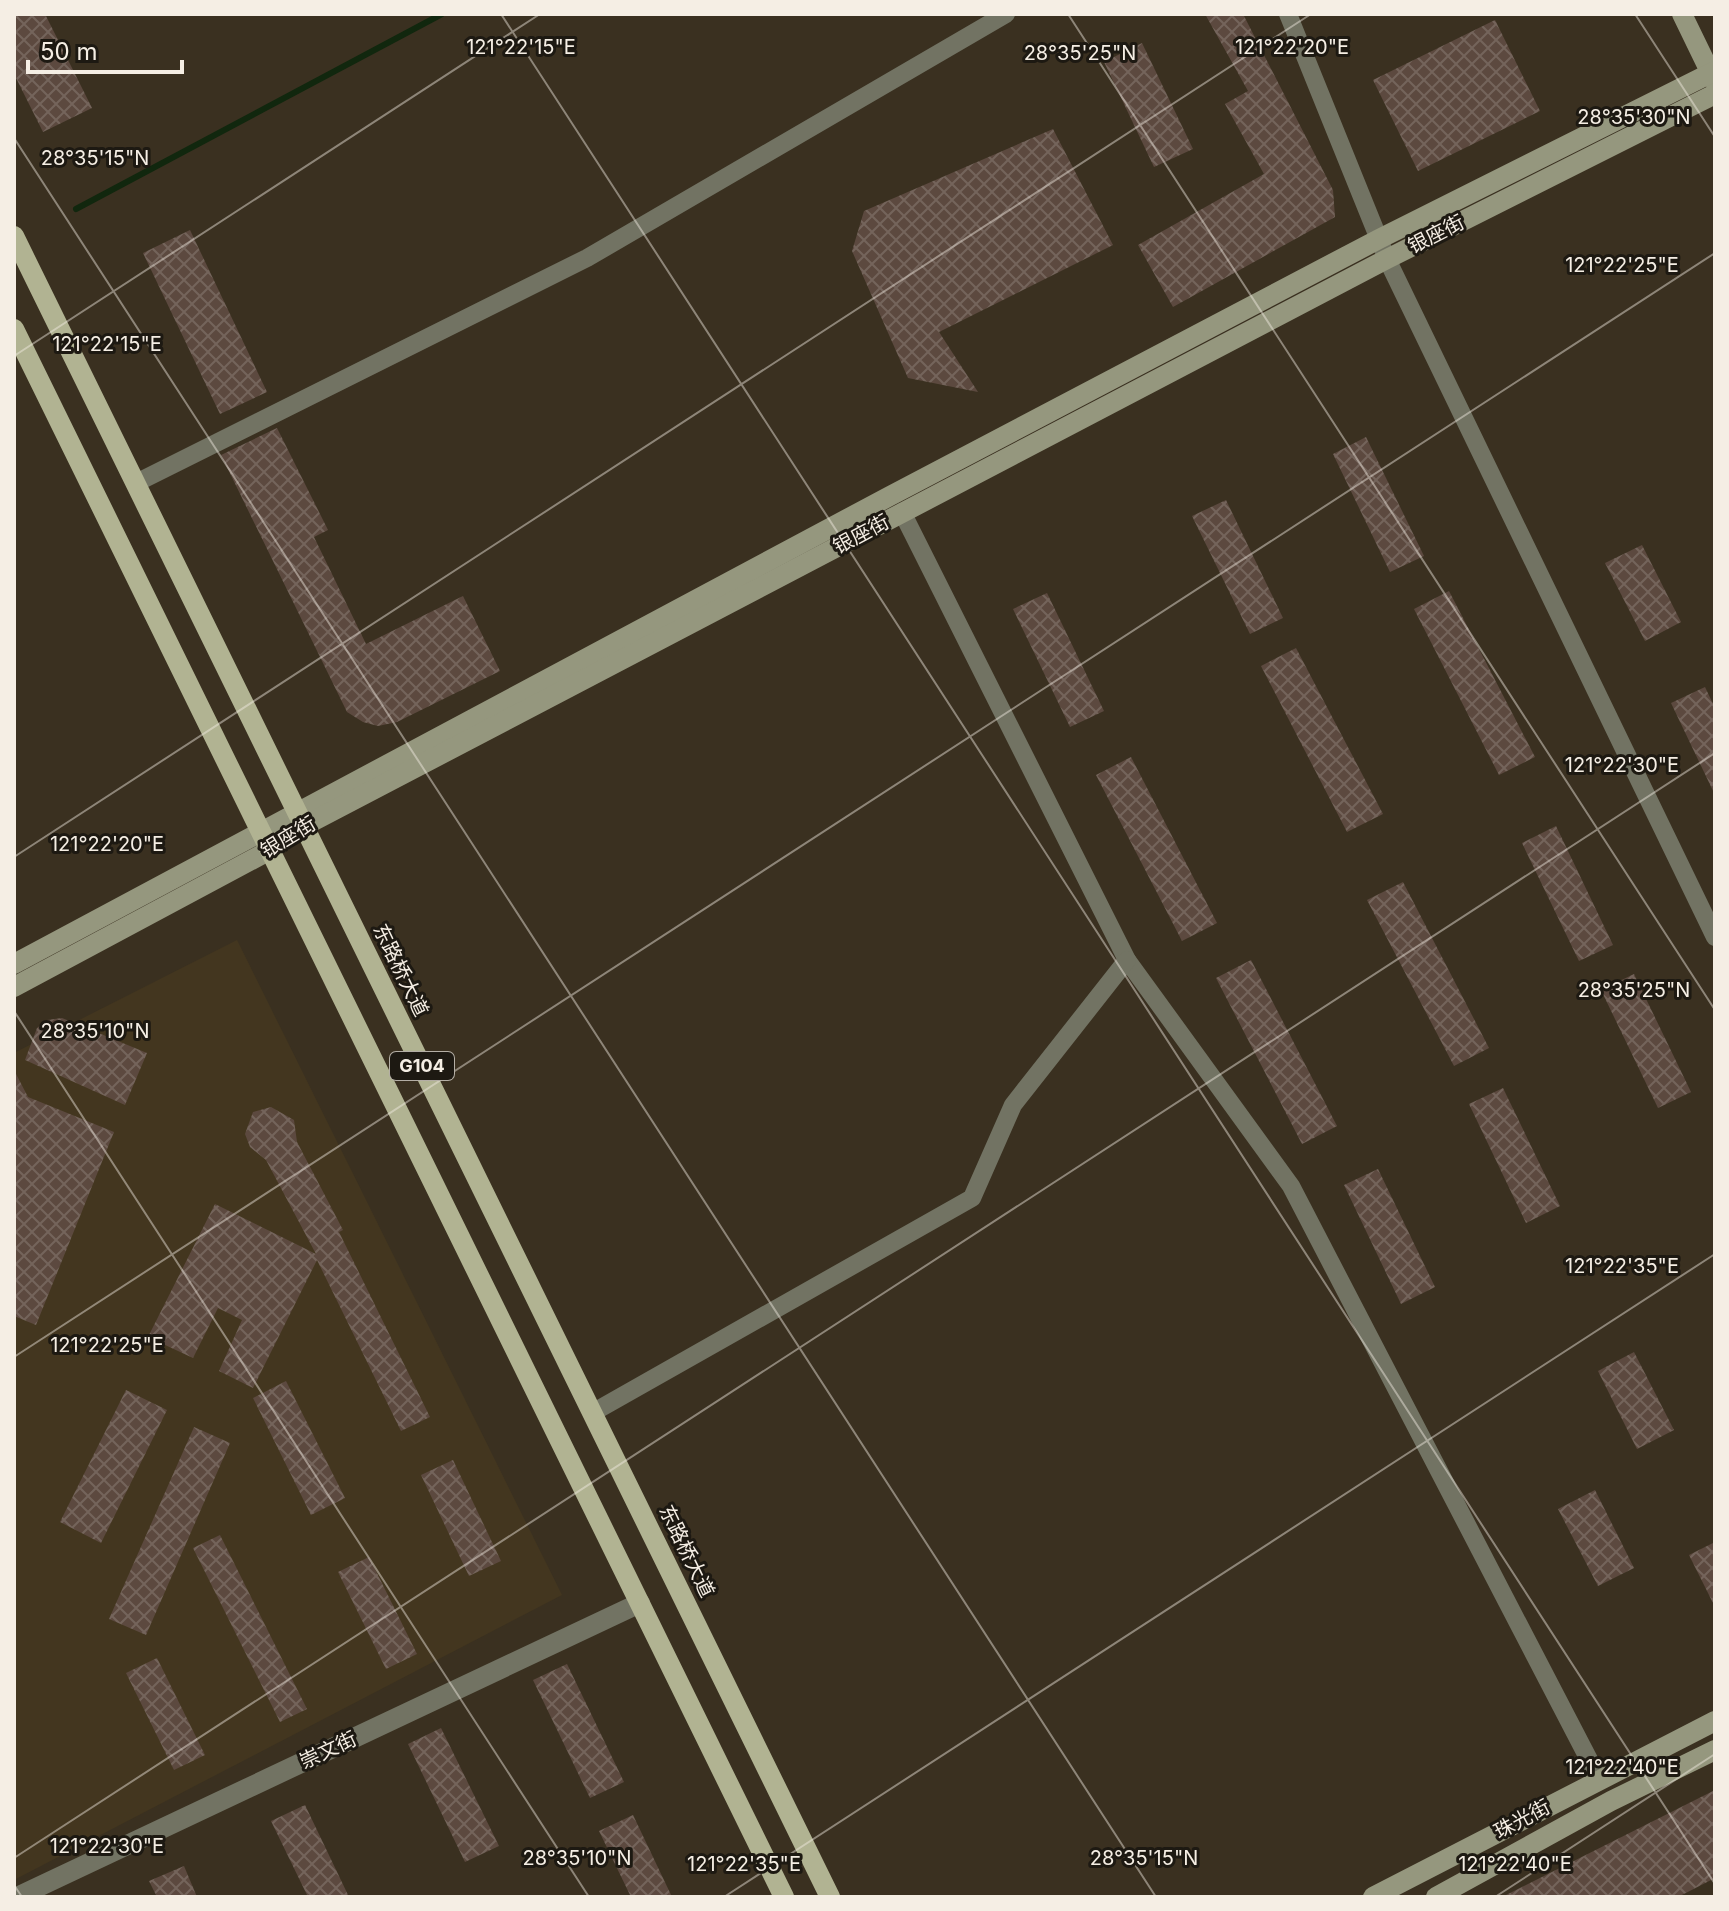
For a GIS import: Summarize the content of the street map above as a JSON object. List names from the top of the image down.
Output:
{
  "streets": {
    "main road": [
      "银座街",
      "东路桥大道",
      "G104",
      "珠光街"
    ],
    "street": ["崇文街"]
  },
  "crossings": [
    ["银座街", "东路桥大道"],
    ["银座街", "G104"],
    ["G104", "崇文街"]
  ],
  "scale_bar": "50 m",
  "coordinates": [
    "121°22'15\"E",
    "121°22'20\"E",
    "28°35'25\"N",
    "28°35'30\"N",
    "28°35'15\"N",
    "121°22'25\"E",
    "121°22'30\"E",
    "28°35'10\"N",
    "121°22'35\"E",
    "121°22'40\"E"
  ]
}
